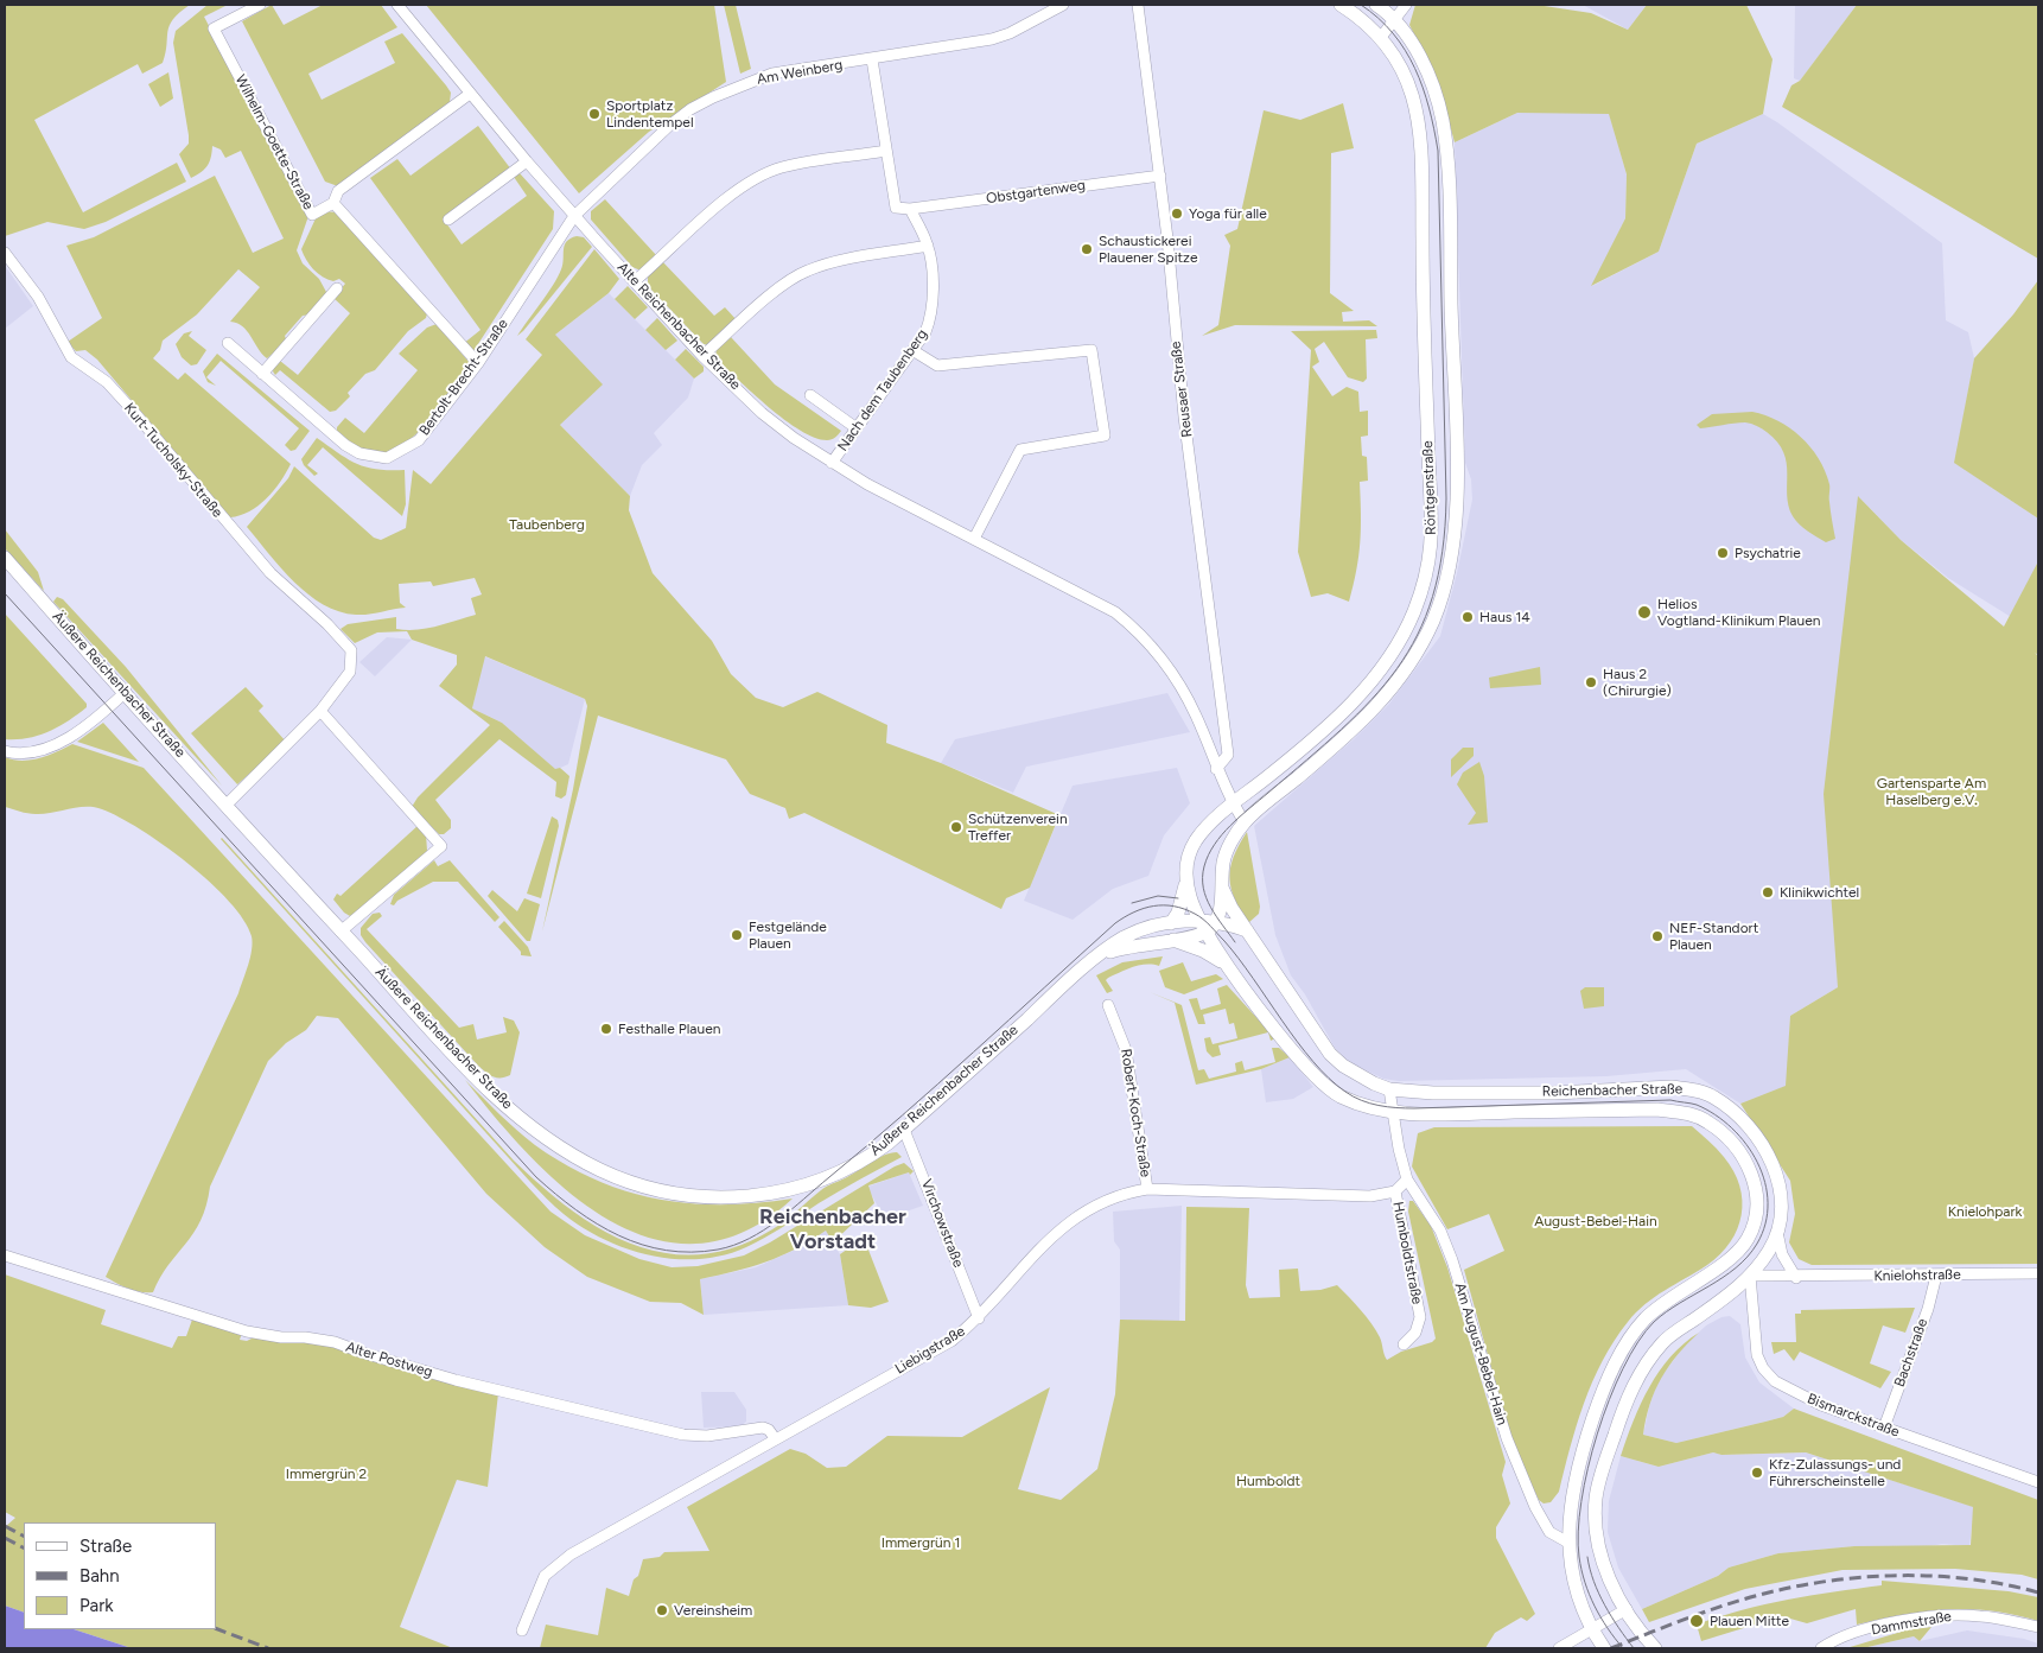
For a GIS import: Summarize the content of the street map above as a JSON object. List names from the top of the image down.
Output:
{
  "streets": {
    "street": [
      "Am Weinberg",
      "Wilhelm-Goette-Straße",
      "Obstgartenweg",
      "Alte Reichenbacher Straße",
      "Bertolt-Brecht-Straße",
      "Reusaer Straße",
      "Nach dem Taubenberg",
      "Kurt-Tucholsky-Straße",
      "Röntgenstraße",
      "Äußere Reichenbacher Straße",
      "Reichenbacher Straße",
      "Robert-Koch-Straße",
      "Virchowstraße",
      "Humboldtstraße",
      "Knielohstraße",
      "Liebigstraße",
      "Bachstraße",
      "Am August-Bebel-Hain",
      "Alter Postweg",
      "Bismarckstraße",
      "Dammstraße"
    ]
  },
  "crossings": [
    ["Am Weinberg", "Alte Reichenbacher Straße"],
    ["Am Weinberg", "Bertolt-Brecht-Straße"],
    ["Am Weinberg", "Nach dem Taubenberg"],
    ["Wilhelm-Goette-Straße", "Bertolt-Brecht-Straße"],
    ["Obstgartenweg", "Reusaer Straße"],
    ["Obstgartenweg", "Nach dem Taubenberg"],
    ["Alte Reichenbacher Straße", "Bertolt-Brecht-Straße"],
    ["Alte Reichenbacher Straße", "Reusaer Straße"],
    ["Alte Reichenbacher Straße", "Nach dem Taubenberg"],
    ["Alte Reichenbacher Straße", "Röntgenstraße"],
    ["Röntgenstraße", "Äußere Reichenbacher Straße"],
    ["Röntgenstraße", "Reichenbacher Straße"],
    ["Äußere Reichenbacher Straße", "Reichenbacher Straße"],
    ["Äußere Reichenbacher Straße", "Virchowstraße"],
    ["Reichenbacher Straße", "Knielohstraße"],
    ["Reichenbacher Straße", "Am August-Bebel-Hain"],
    ["Reichenbacher Straße", "Bismarckstraße"],
    ["Robert-Koch-Straße", "Liebigstraße"],
    ["Virchowstraße", "Liebigstraße"],
    ["Humboldtstraße", "Liebigstraße"],
    ["Knielohstraße", "Bachstraße"],
    ["Knielohstraße", "Bismarckstraße"],
    ["Liebigstraße", "Alter Postweg"],
    ["Bachstraße", "Bismarckstraße"]
  ],
  "districts": ["Reichenbacher Vorstadt"],
  "parks": [
    "Taubenberg",
    "Gartensparte Am Haselberg e.V.",
    "Knielohpark",
    "August-Bebel-Hain",
    "Immergrün 2",
    "Humboldt",
    "Immergrün 1"
  ],
  "places": [
    "Sportplatz Lindentempel",
    "Yoga für alle",
    "Schaustickerei Plauener Spitze",
    "Psychatrie",
    "Helios Vogtland-Klinikum Plauen",
    "Haus 14",
    "Haus 2 (Chirurgie)",
    "Schützenverein Treffer",
    "Klinikwichtel",
    "Festgelände Plauen",
    "NEF-Standort Plauen",
    "Festhalle Plauen",
    "Kfz-Zulassungs- und Führerscheinstelle",
    "Vereinsheim",
    "Plauen Mitte"
  ],
  "legend": ["Straße", "Bahn", "Park"]
}
